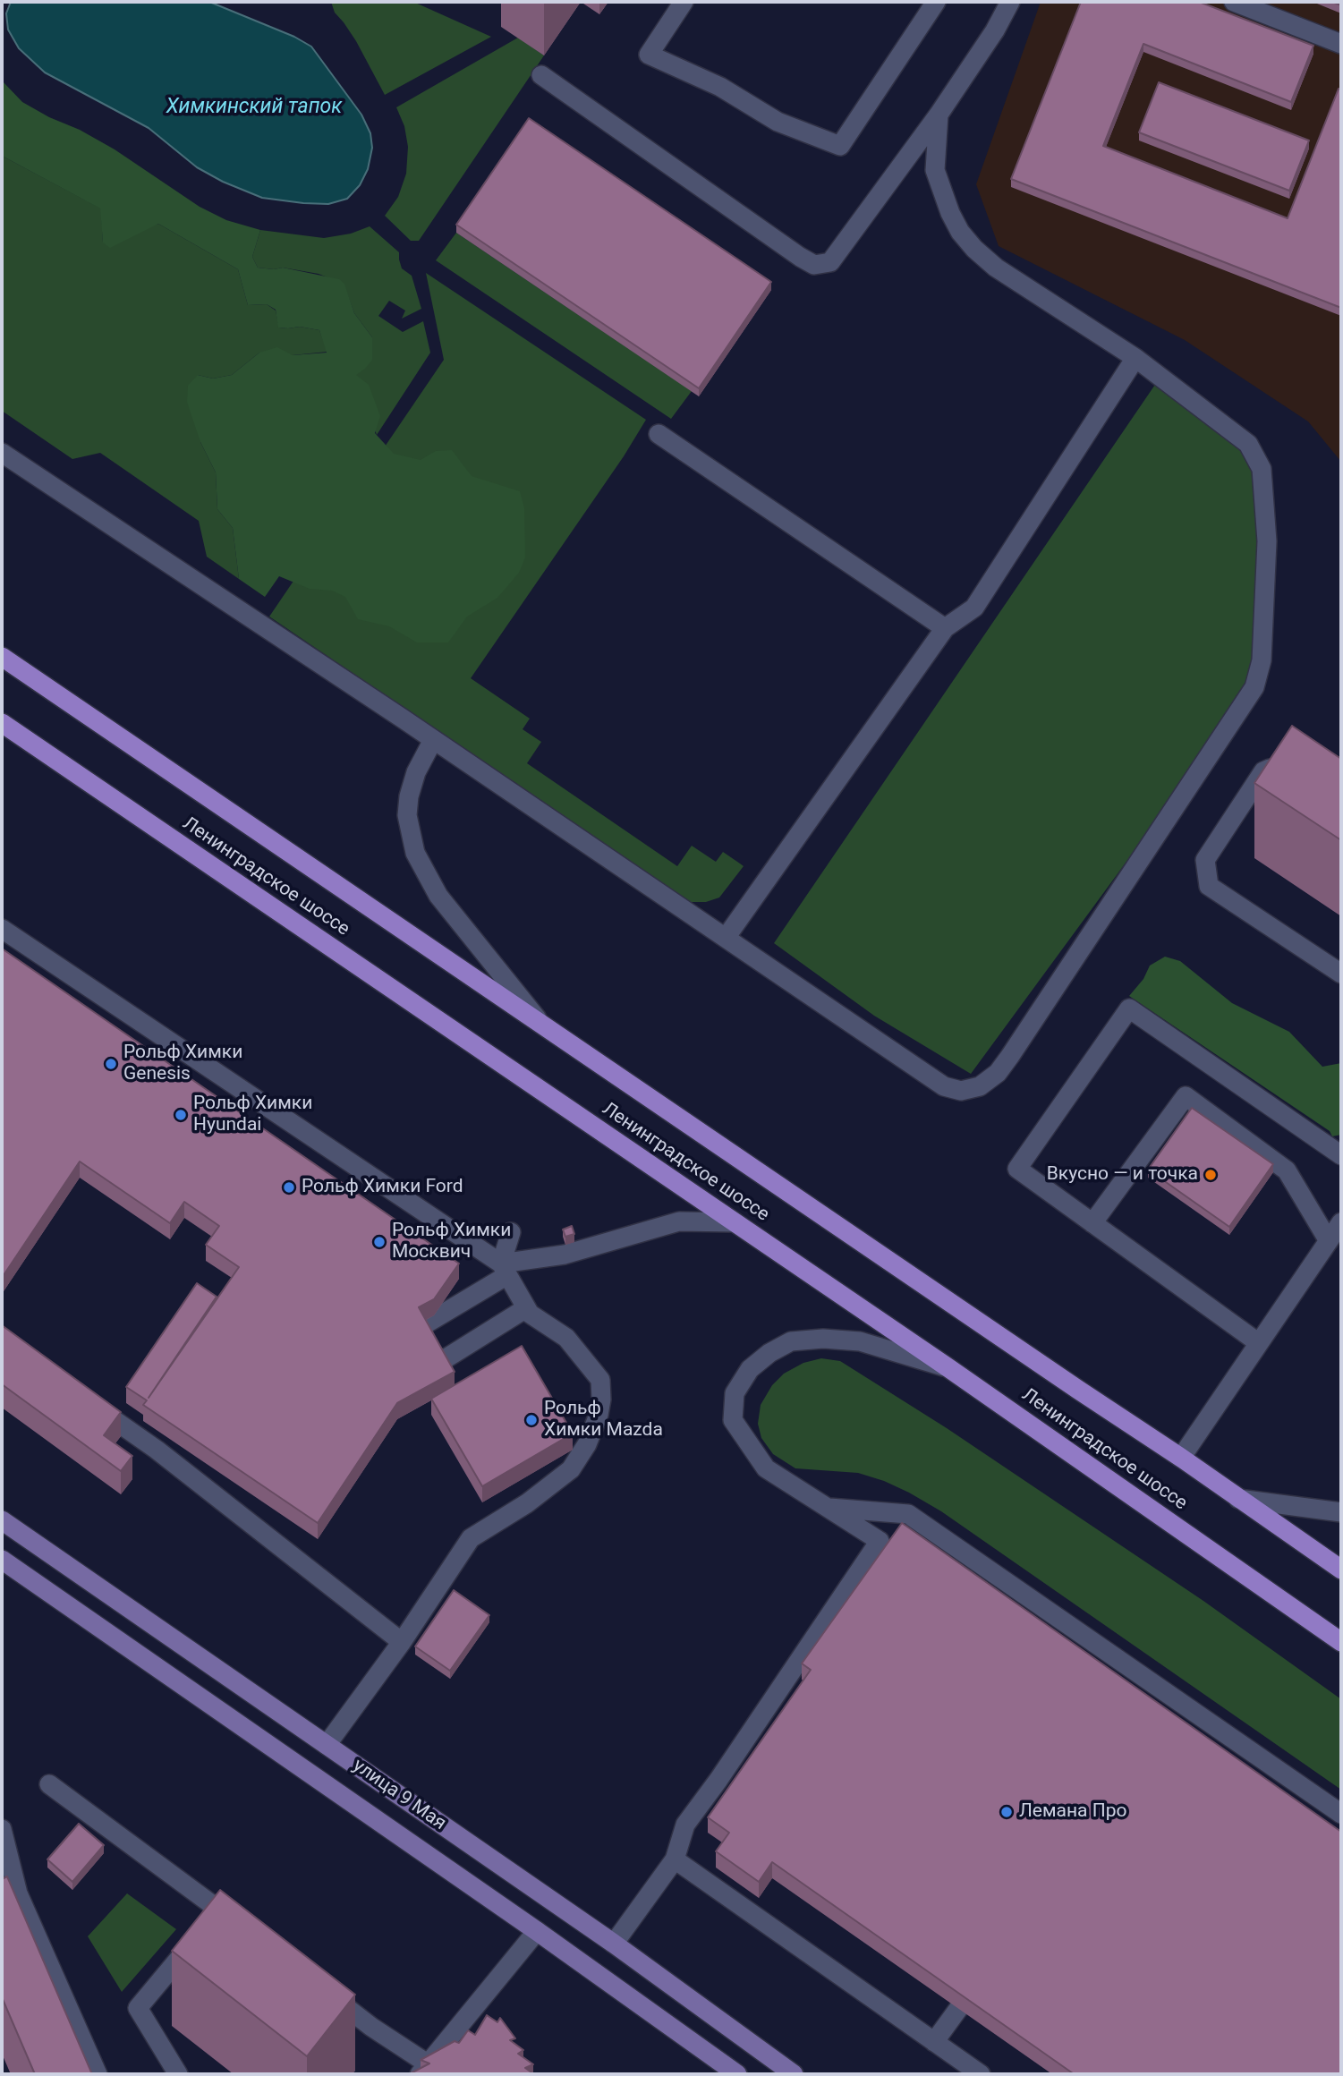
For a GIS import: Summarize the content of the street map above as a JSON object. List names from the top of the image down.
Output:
{
  "streets": {
    "highway": ["Ленинградское шоссе"],
    "main road": ["улица 9 Мая"]
  },
  "water": ["Химкинский тапок"],
  "places": [
    "Рольф Химки Genesis",
    "Рольф Химки Hyundai",
    "Вкусно — и точка",
    "Рольф Химки Ford",
    "Рольф Химки Москвич",
    "Рольф Химки Mazda",
    "Лемана Про"
  ]
}
